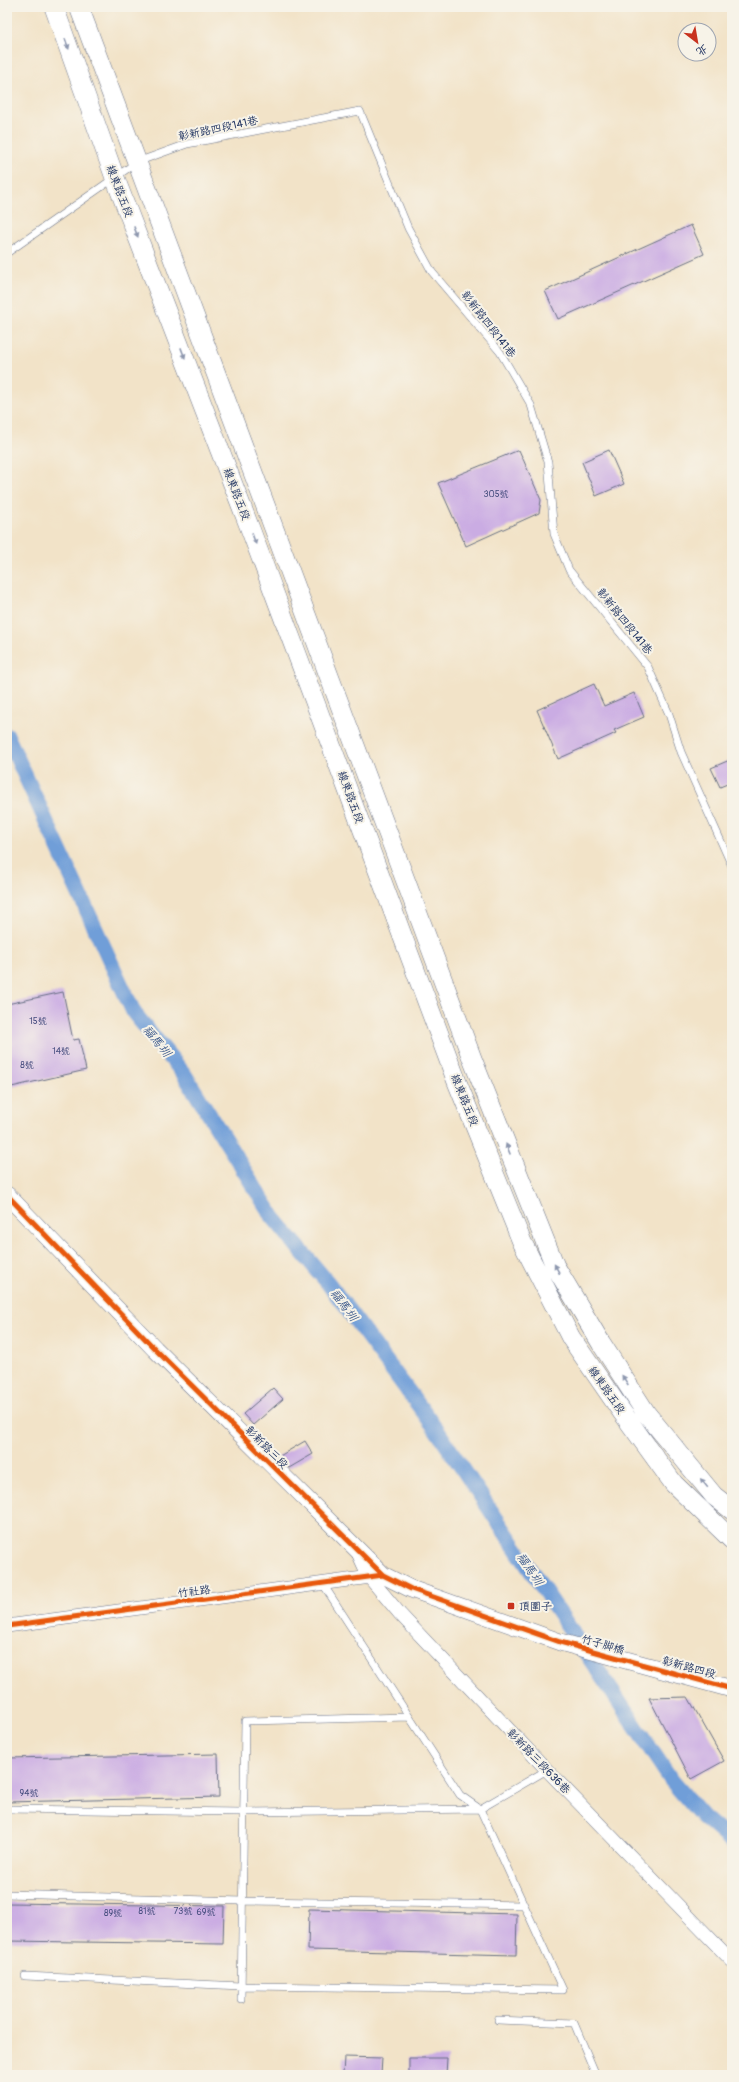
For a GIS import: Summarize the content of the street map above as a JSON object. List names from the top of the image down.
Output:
{
  "streets": {
    "main road": ["線東路五段"],
    "street": [
      "彰新路三段",
      "竹社路",
      "竹子脚橋",
      "彰新路四段",
      "彰新路三段636巷"
    ],
    "lane": ["彰新路四段141巷"]
  },
  "crossings": [
    ["彰新路四段141巷", "線東路五段"],
    ["彰新路三段", "竹社路"],
    ["彰新路三段", "竹子脚橋"],
    ["彰新路三段", "彰新路三段636巷"],
    ["竹社路", "彰新路三段636巷"],
    ["竹子脚橋", "彰新路四段"]
  ],
  "water": ["福馬圳"],
  "places": {
    "transit": ["頂圍子"]
  },
  "house_numbers": [
    "305號",
    "15號",
    "14號",
    "8號",
    "94號",
    "81號",
    "73號",
    "69號",
    "89號"
  ],
  "north": "bottom right"
}
